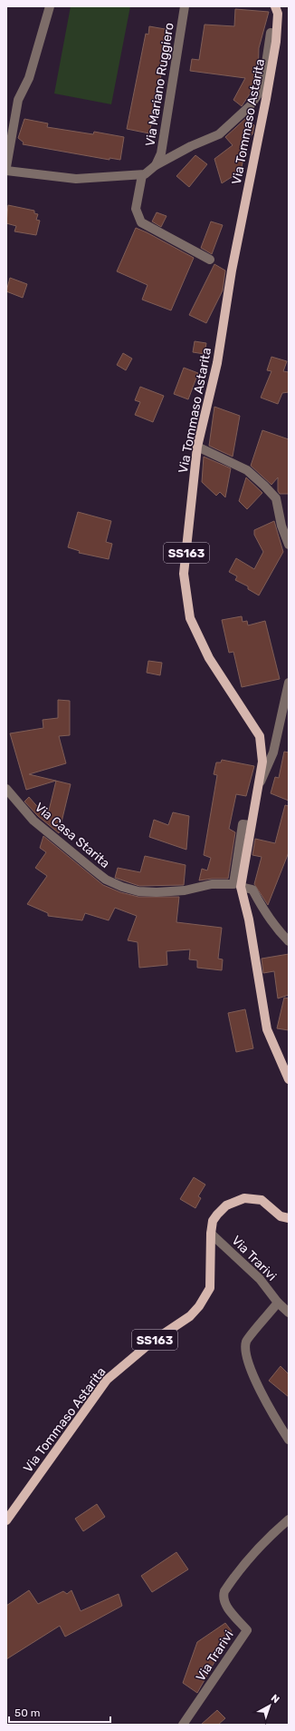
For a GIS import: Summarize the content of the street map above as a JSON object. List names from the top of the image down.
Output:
{
  "streets": {
    "main road": ["Via Tommaso Astarita", "SS163"],
    "street": ["Via Mariano Ruggiero", "Via Casa Starita", "Via Trarivi"]
  },
  "crossings": [
    ["Via Tommaso Astarita", "Via Casa Starita"],
    ["Via Tommaso Astarita", "Via Trarivi"]
  ],
  "scale_bar": "50 m",
  "north": "top right"
}
